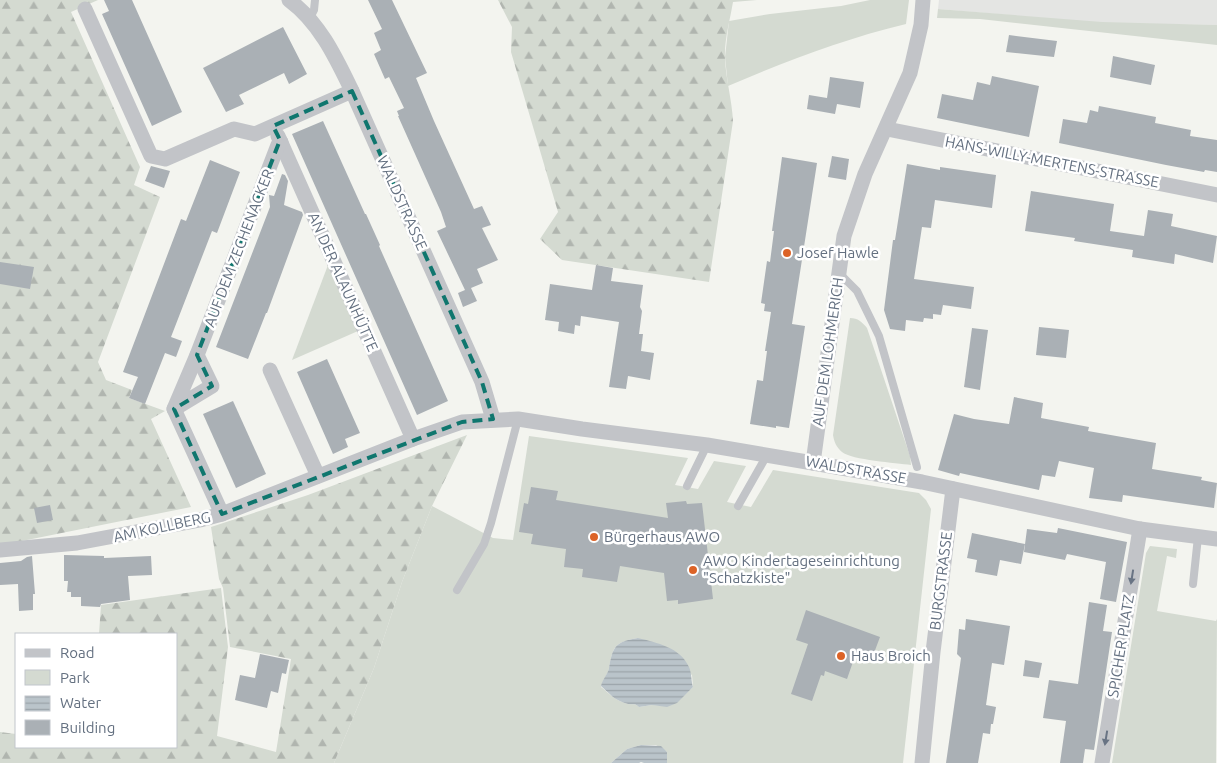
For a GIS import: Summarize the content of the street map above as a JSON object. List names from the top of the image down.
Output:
{
  "streets": {
    "street": [
      "HANS-WILLY-MERTENS-STRASSE",
      "WALDSTRASSE",
      "AUF DEM ZECHENACKER",
      "AN DER ALAUNHÜTTE",
      "AUF DEM LOHMERICH",
      "AM KOLLBERG",
      "BURGSTRASSE",
      "SPICHER PLATZ"
    ]
  },
  "crossings": [
    ["HANS-WILLY-MERTENS-STRASSE", "AUF DEM LOHMERICH"],
    ["WALDSTRASSE", "AUF DEM LOHMERICH"],
    ["WALDSTRASSE", "AM KOLLBERG"],
    ["WALDSTRASSE", "BURGSTRASSE"],
    ["WALDSTRASSE", "SPICHER PLATZ"],
    ["AUF DEM ZECHENACKER", "AN DER ALAUNHÜTTE"],
    ["AN DER ALAUNHÜTTE", "AM KOLLBERG"]
  ],
  "one_way": ["SPICHER PLATZ"],
  "places": [
    "Josef Hawle",
    "Bürgerhaus AWO",
    "AWO Kindertageseinrichtung \"Schatzkiste\"",
    "Haus Broich"
  ],
  "legend": [
    "Road",
    "Park",
    "Water",
    "Building"
  ]
}
